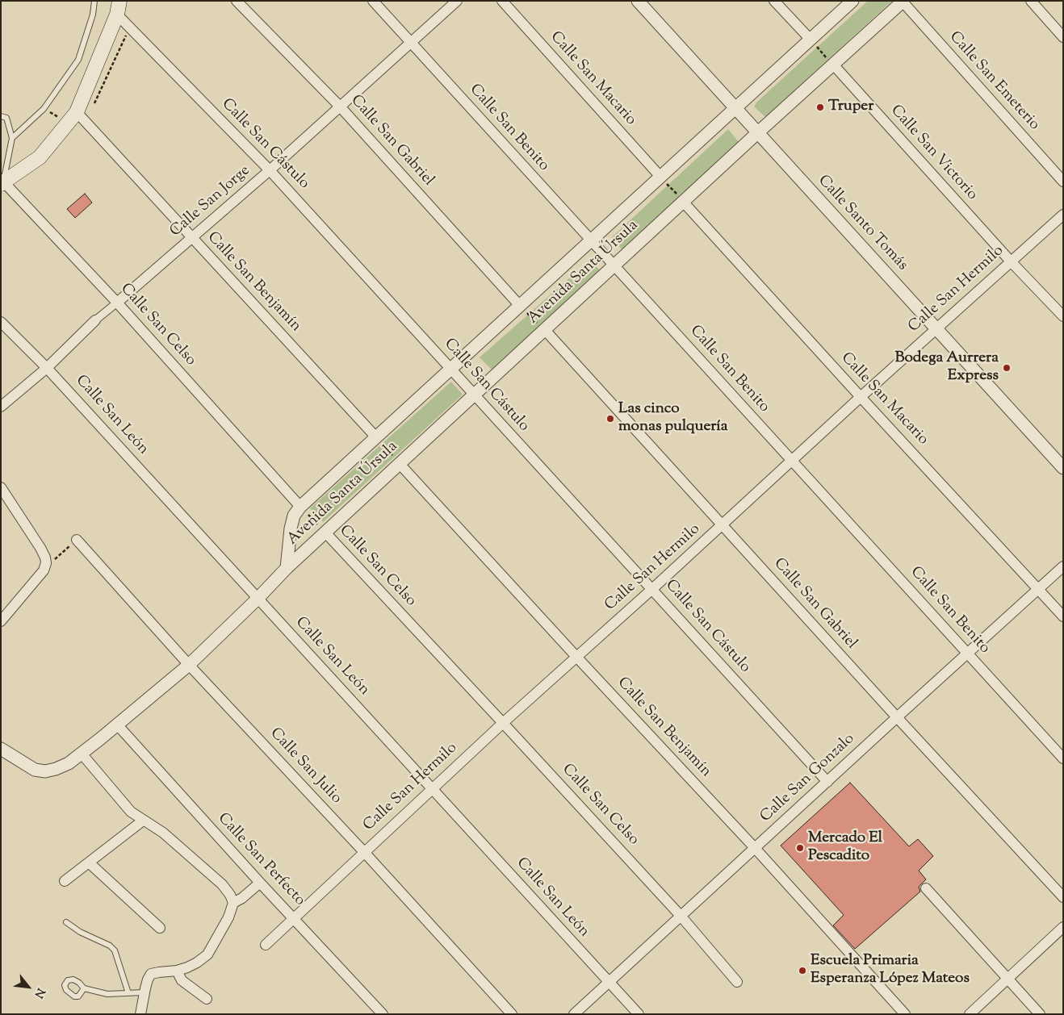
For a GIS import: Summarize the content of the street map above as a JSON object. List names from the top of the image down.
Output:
{
  "streets": {
    "street": [
      "Calle San Macario",
      "Calle San Emeterio",
      "Calle San Benito",
      "Calle San Gabriel",
      "Calle San Cástulo",
      "Calle San Victorio",
      "Calle San Jorge",
      "Calle Santo Tomás",
      "Avenida Santa Úrsula",
      "Calle San Benjamín",
      "Calle San Hermilo",
      "Calle San Celso",
      "Calle San León",
      "Calle San Julio",
      "Calle San Gonzalo",
      "Calle San Perfecto"
    ]
  },
  "crossings": [
    ["Calle San Macario", "Avenida Santa Úrsula"],
    ["Calle San Macario", "Calle San Hermilo"],
    ["Calle San Macario", "Calle San Gonzalo"],
    ["Calle San Emeterio", "Avenida Santa Úrsula"],
    ["Calle San Benito", "Calle San Jorge"],
    ["Calle San Benito", "Avenida Santa Úrsula"],
    ["Calle San Benito", "Calle San Hermilo"],
    ["Calle San Benito", "Calle San Gonzalo"],
    ["Calle San Gabriel", "Calle San Jorge"],
    ["Calle San Gabriel", "Avenida Santa Úrsula"],
    ["Calle San Gabriel", "Calle San Hermilo"],
    ["Calle San Gabriel", "Calle San Gonzalo"],
    ["Calle San Cástulo", "Calle San Jorge"],
    ["Calle San Cástulo", "Avenida Santa Úrsula"],
    ["Calle San Cástulo", "Calle San Hermilo"],
    ["Calle San Cástulo", "Calle San Gonzalo"],
    ["Calle San Victorio", "Avenida Santa Úrsula"],
    ["Calle San Victorio", "Calle San Hermilo"],
    ["Calle San Jorge", "Calle San Benjamín"],
    ["Calle San Jorge", "Calle San Celso"],
    ["Calle San Jorge", "Calle San León"],
    ["Calle Santo Tomás", "Avenida Santa Úrsula"],
    ["Calle Santo Tomás", "Calle San Hermilo"],
    ["Avenida Santa Úrsula", "Calle San Benjamín"],
    ["Avenida Santa Úrsula", "Calle San Celso"],
    ["Avenida Santa Úrsula", "Calle San León"],
    ["Avenida Santa Úrsula", "Calle San Julio"],
    ["Avenida Santa Úrsula", "Calle San Perfecto"],
    ["Calle San Benjamín", "Calle San Hermilo"],
    ["Calle San Benjamín", "Calle San Gonzalo"],
    ["Calle San Hermilo", "Calle San Celso"],
    ["Calle San Hermilo", "Calle San León"],
    ["Calle San Hermilo", "Calle San Julio"],
    ["Calle San Hermilo", "Calle San Perfecto"],
    ["Calle San Celso", "Calle San Gonzalo"],
    ["Calle San León", "Calle San Gonzalo"]
  ],
  "places": [
    "Truper",
    "Bodega Aurrera Express",
    "Las cinco monas pulquería",
    "Mercado El Pescadito",
    "Escuela Primaria Esperanza López Mateos"
  ],
  "north": "bottom right"
}
